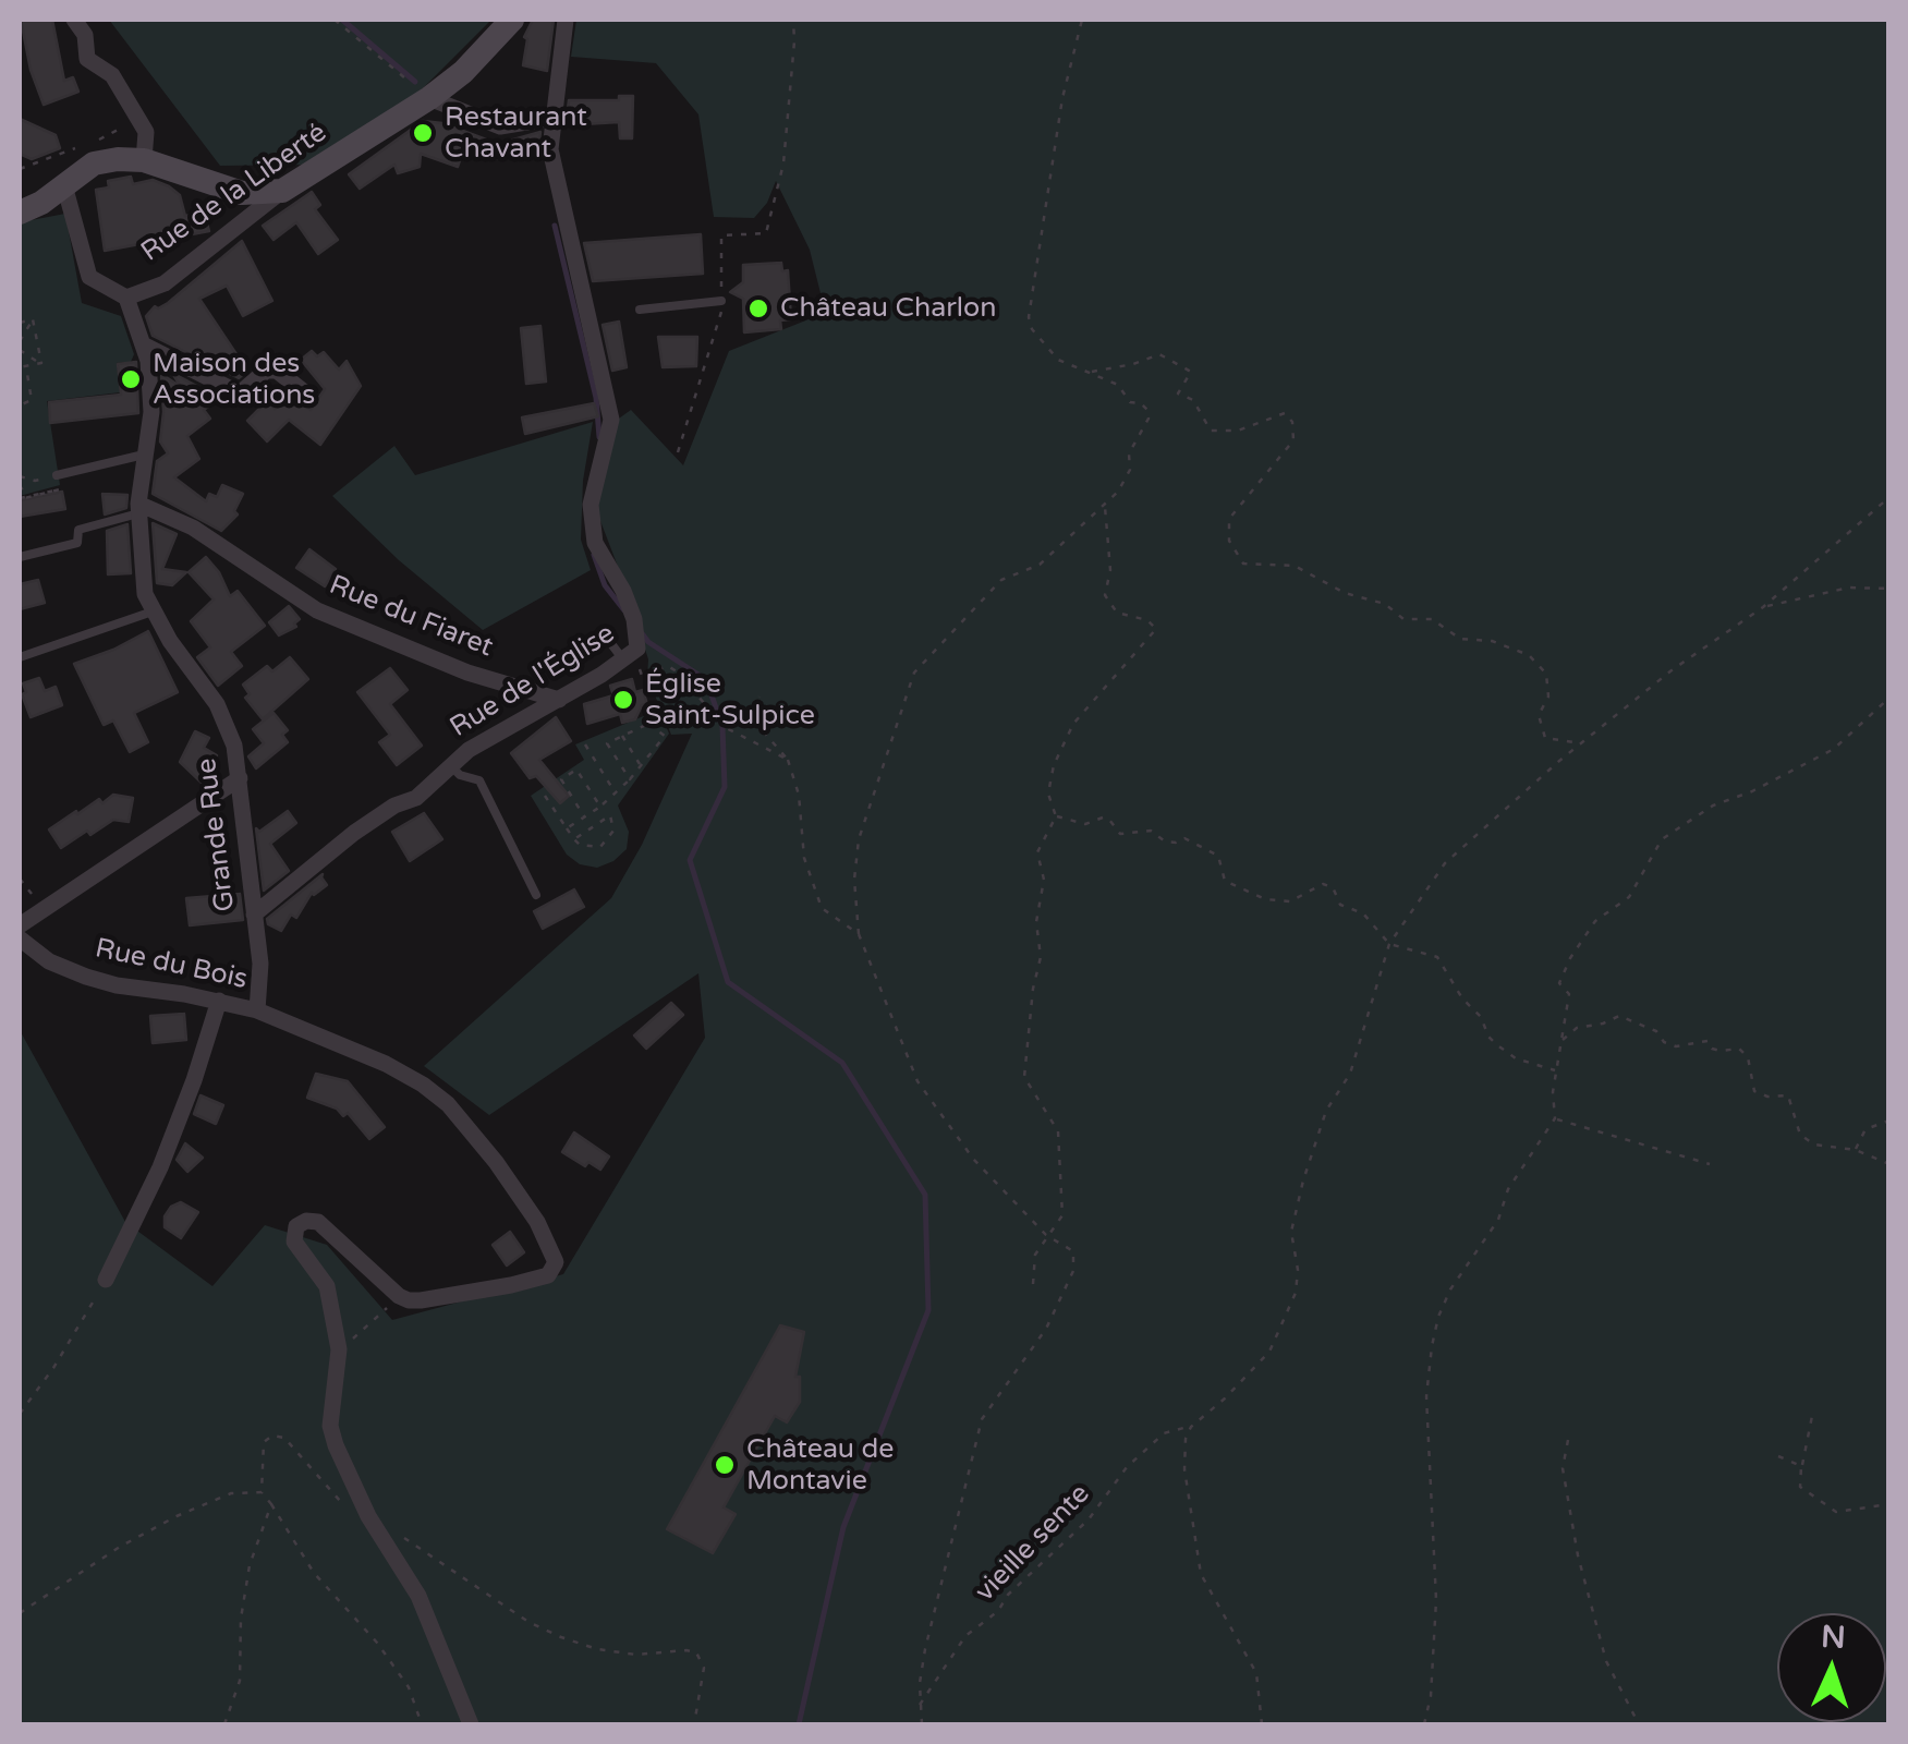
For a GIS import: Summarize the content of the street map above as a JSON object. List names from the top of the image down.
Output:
{
  "streets": {
    "street": [
      "Rue de la Liberté",
      "Rue du Fiaret",
      "Rue de l'Église",
      "Grande Rue",
      "Rue du Bois"
    ],
    "path": ["vieille sente"]
  },
  "crossings": [
    ["Rue de la Liberté", "Grande Rue"],
    ["Rue du Fiaret", "Rue de l'Église"],
    ["Rue du Fiaret", "Grande Rue"],
    ["Rue de l'Église", "Grande Rue"],
    ["Grande Rue", "Rue du Bois"]
  ],
  "places": [
    "Restaurant Chavant",
    "Château Charlon",
    "Maison des Associations",
    "Église Saint-Sulpice",
    "Château de Montavie"
  ],
  "north": "top"
}
